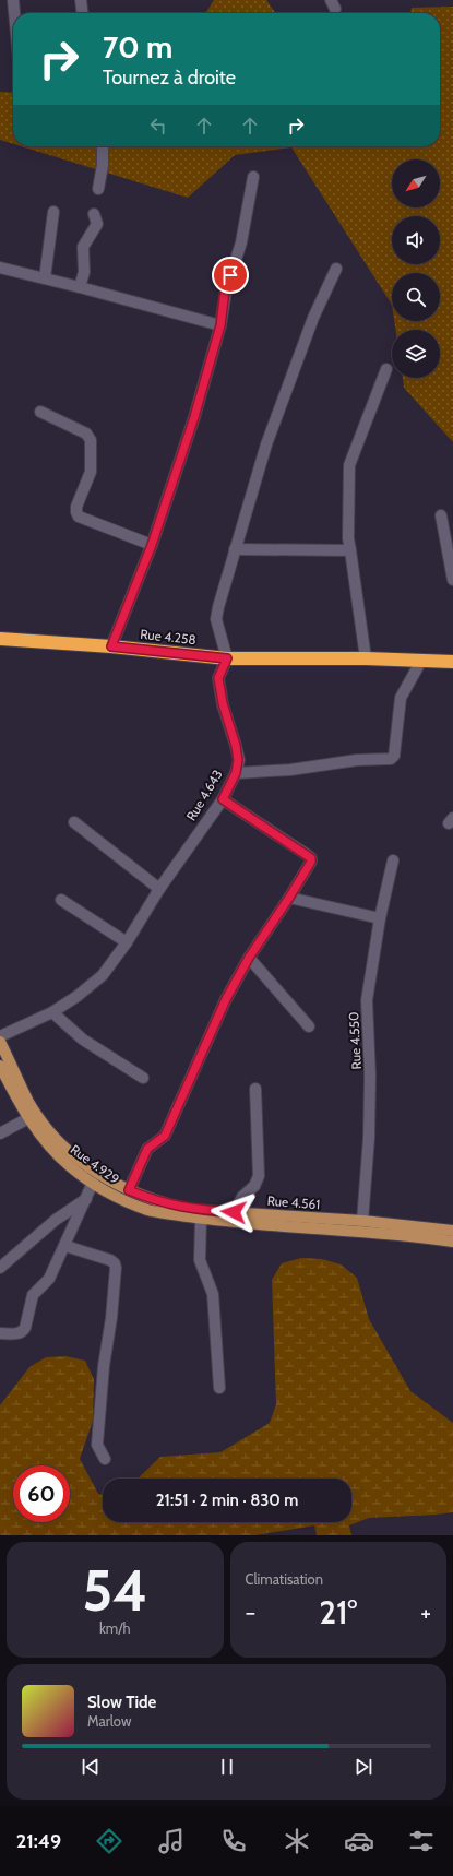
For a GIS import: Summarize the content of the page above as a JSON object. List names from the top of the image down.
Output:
{
  "streets": {
    "highway": ["Rue 4.258"],
    "main road": ["Rue 4.929", "Rue 4.561"],
    "street": ["Rue 4.643", "Rue 4.550"]
  },
  "crossings": [
    ["Rue 4.258", "Rue 4.643"],
    ["Rue 4.550", "Rue 4.561"]
  ],
  "north": "bottom left",
  "page": {
    "turn": ["70 m", "Tournez à droite"],
    "limit": "60",
    "trip": "21:51 · 2 min · 830 m",
    "tile": [
      ["54", "km/h"],
      "Climatisation"
    ],
    "heat": ["−", "21°", "+"],
    "song": ["Slow Tide", "Marlow"],
    "tabs": "21:49"
  }
}
